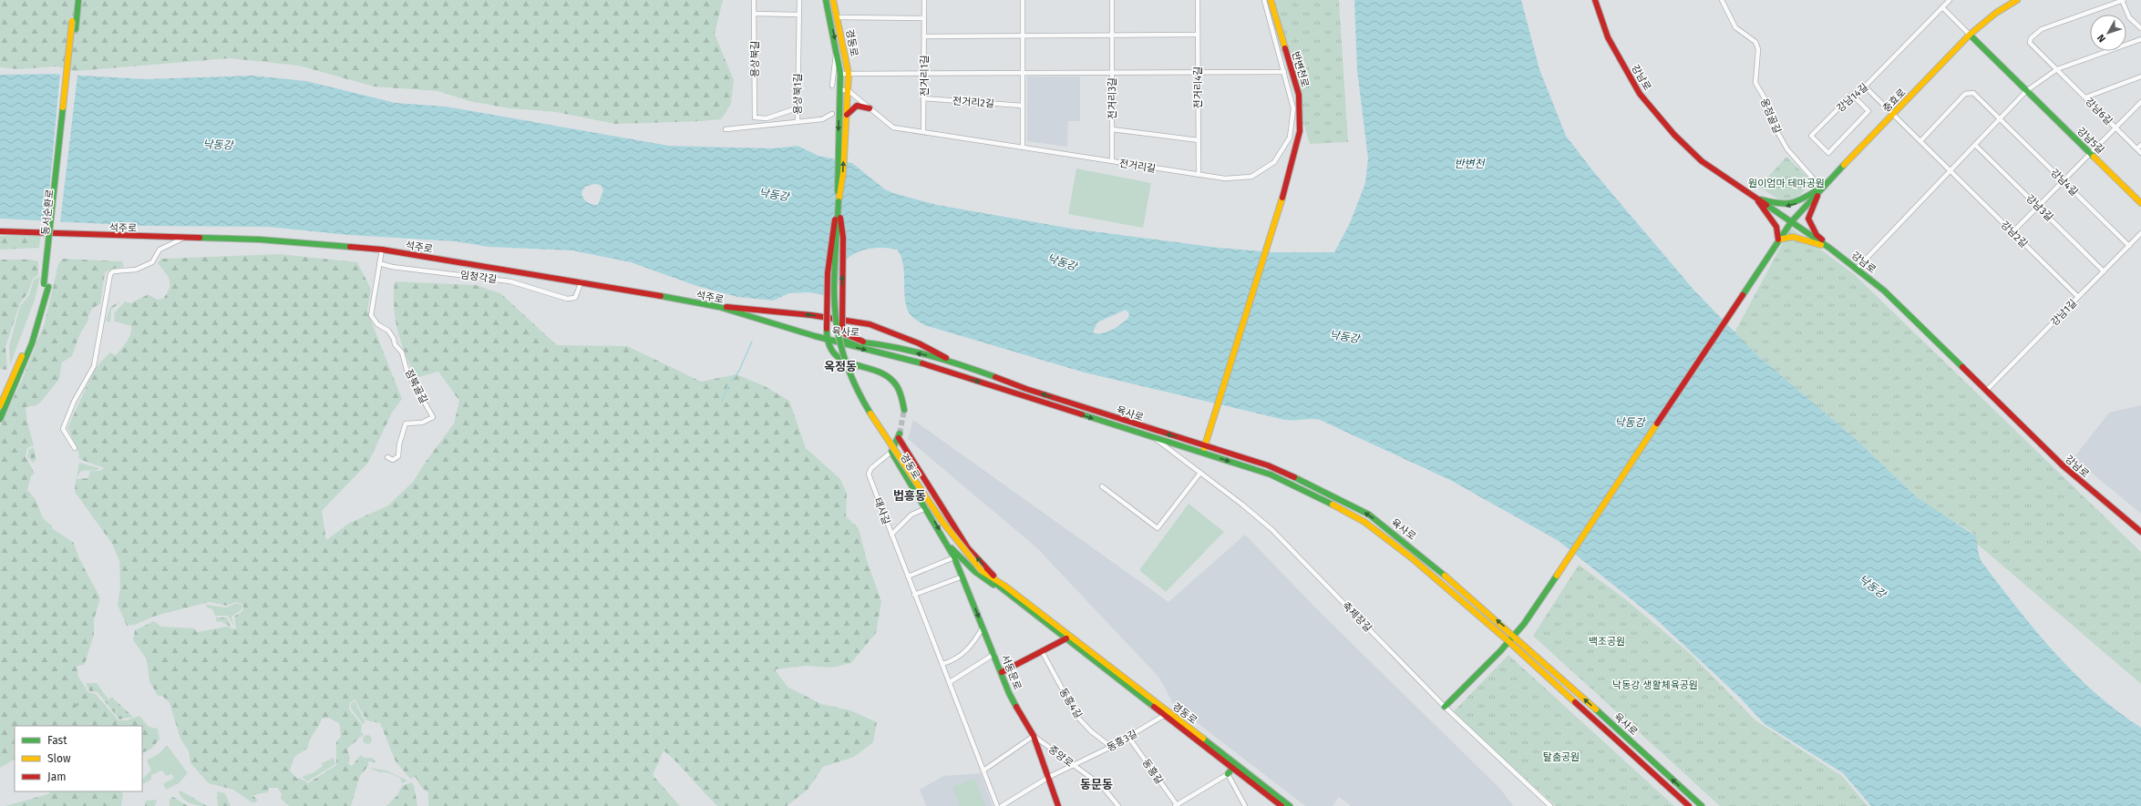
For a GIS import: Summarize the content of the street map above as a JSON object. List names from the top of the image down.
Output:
{
  "streets": {
    "main road": [
      "경동로",
      "반변천로",
      "강남로",
      "충효로",
      "강남5길",
      "동서순환로",
      "석주로",
      "육사로",
      "서동문로"
    ],
    "street": [
      "용상북길",
      "전거리1길",
      "전거리4길",
      "용상북1길",
      "강남14길",
      "전거리3길",
      "전거리2길",
      "강남6길",
      "옹정골길",
      "전거리길",
      "강남4길",
      "강남3길",
      "강남2길",
      "임청각길",
      "강남1길",
      "점북골길",
      "태사길",
      "축제장길",
      "동흥4길",
      "동흥3길",
      "중앙로",
      "동흥길"
    ]
  },
  "crossings": [
    ["경동로", "전거리길"],
    ["경동로", "태사길"],
    ["경동로", "서동문로"],
    ["경동로", "동흥3길"],
    ["반변천로", "육사로"],
    ["전거리1길", "전거리2길"],
    ["전거리1길", "전거리길"],
    ["강남로", "충효로"],
    ["강남로", "강남1길"],
    ["전거리4길", "전거리길"],
    ["강남14길", "강남2길"],
    ["전거리3길", "전거리길"],
    ["충효로", "옹정골길"],
    ["충효로", "강남5길"],
    ["충효로", "강남2길"],
    ["충효로", "육사로"],
    ["강남4길", "강남2길"],
    ["강남4길", "강남1길"],
    ["강남3길", "강남1길"],
    ["석주로", "임청각길"],
    ["석주로", "육사로"],
    ["석주로", "점북골길"],
    ["강남2길", "강남1길"],
    ["임청각길", "점북골길"],
    ["육사로", "축제장길"],
    ["서동문로", "동흥3길"],
    ["서동문로", "중앙로"],
    ["동흥4길", "동흥3길"],
    ["동흥3길", "중앙로"],
    ["동흥3길", "동흥길"]
  ],
  "districts": ["옥정동", "법흥동", "동문동"],
  "water": ["낙동강", "반변천"],
  "parks": [
    "원이엄마 테마공원",
    "백조공원",
    "낙동강 생활체육공원",
    "탈춤공원"
  ],
  "legend": ["Fast", "Slow", "Jam"],
  "north": "bottom left"
}
